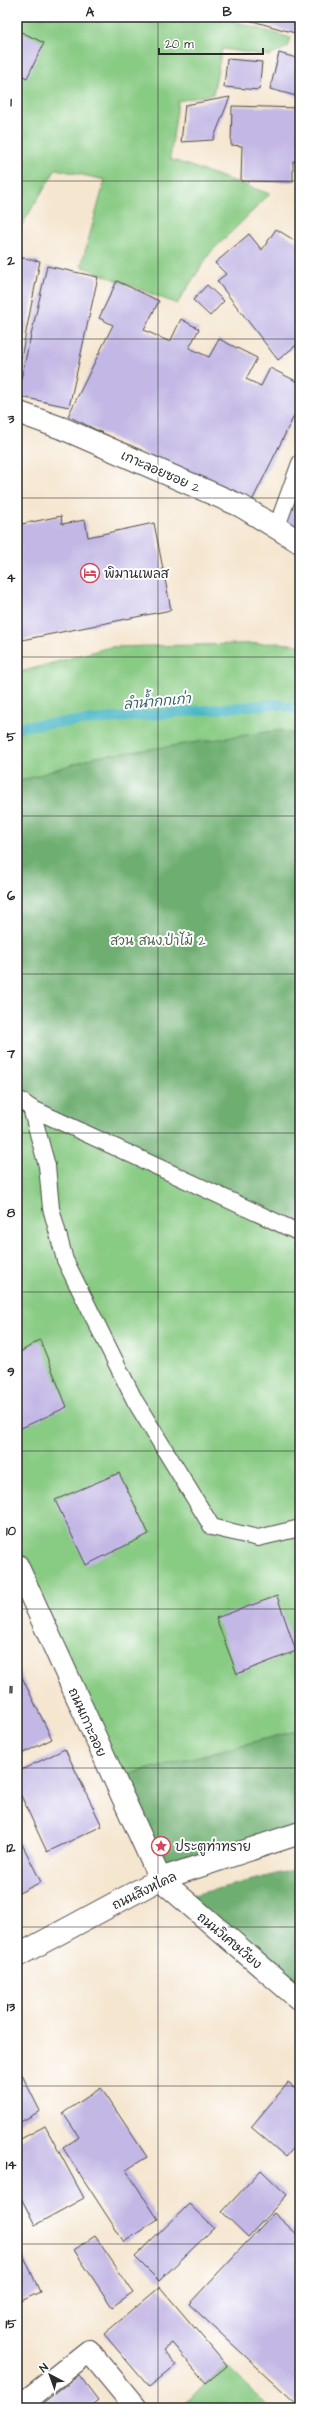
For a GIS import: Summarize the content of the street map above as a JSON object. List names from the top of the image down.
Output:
{
  "streets": {
    "street": [
      "เกาะลอยซอย 2",
      "ถนนเกาะลอย",
      "ถนนสิงหไคล",
      "ถนนวิเศษเวียง"
    ]
  },
  "crossings": [
    ["ถนนเกาะลอย", "ถนนสิงหไคล"],
    ["ถนนเกาะลอย", "ถนนวิเศษเวียง"],
    ["ถนนสิงหไคล", "ถนนวิเศษเวียง"]
  ],
  "water": ["ลำน้ำกกเก่า"],
  "parks": ["สวน สนง.ป่าไม้ 2"],
  "places": {
    "hotel": ["พิมานเพลส"],
    "place": ["ประตูท่าทราย"]
  },
  "scale_bar": "20 m",
  "north": "top left",
  "grid": {
    "columns": ["A", "B"],
    "rows": [
      "1",
      "2",
      "3",
      "4",
      "5",
      "6",
      "7",
      "8",
      "9",
      "10",
      "11",
      "12",
      "13",
      "14",
      "15"
    ]
  }
}
